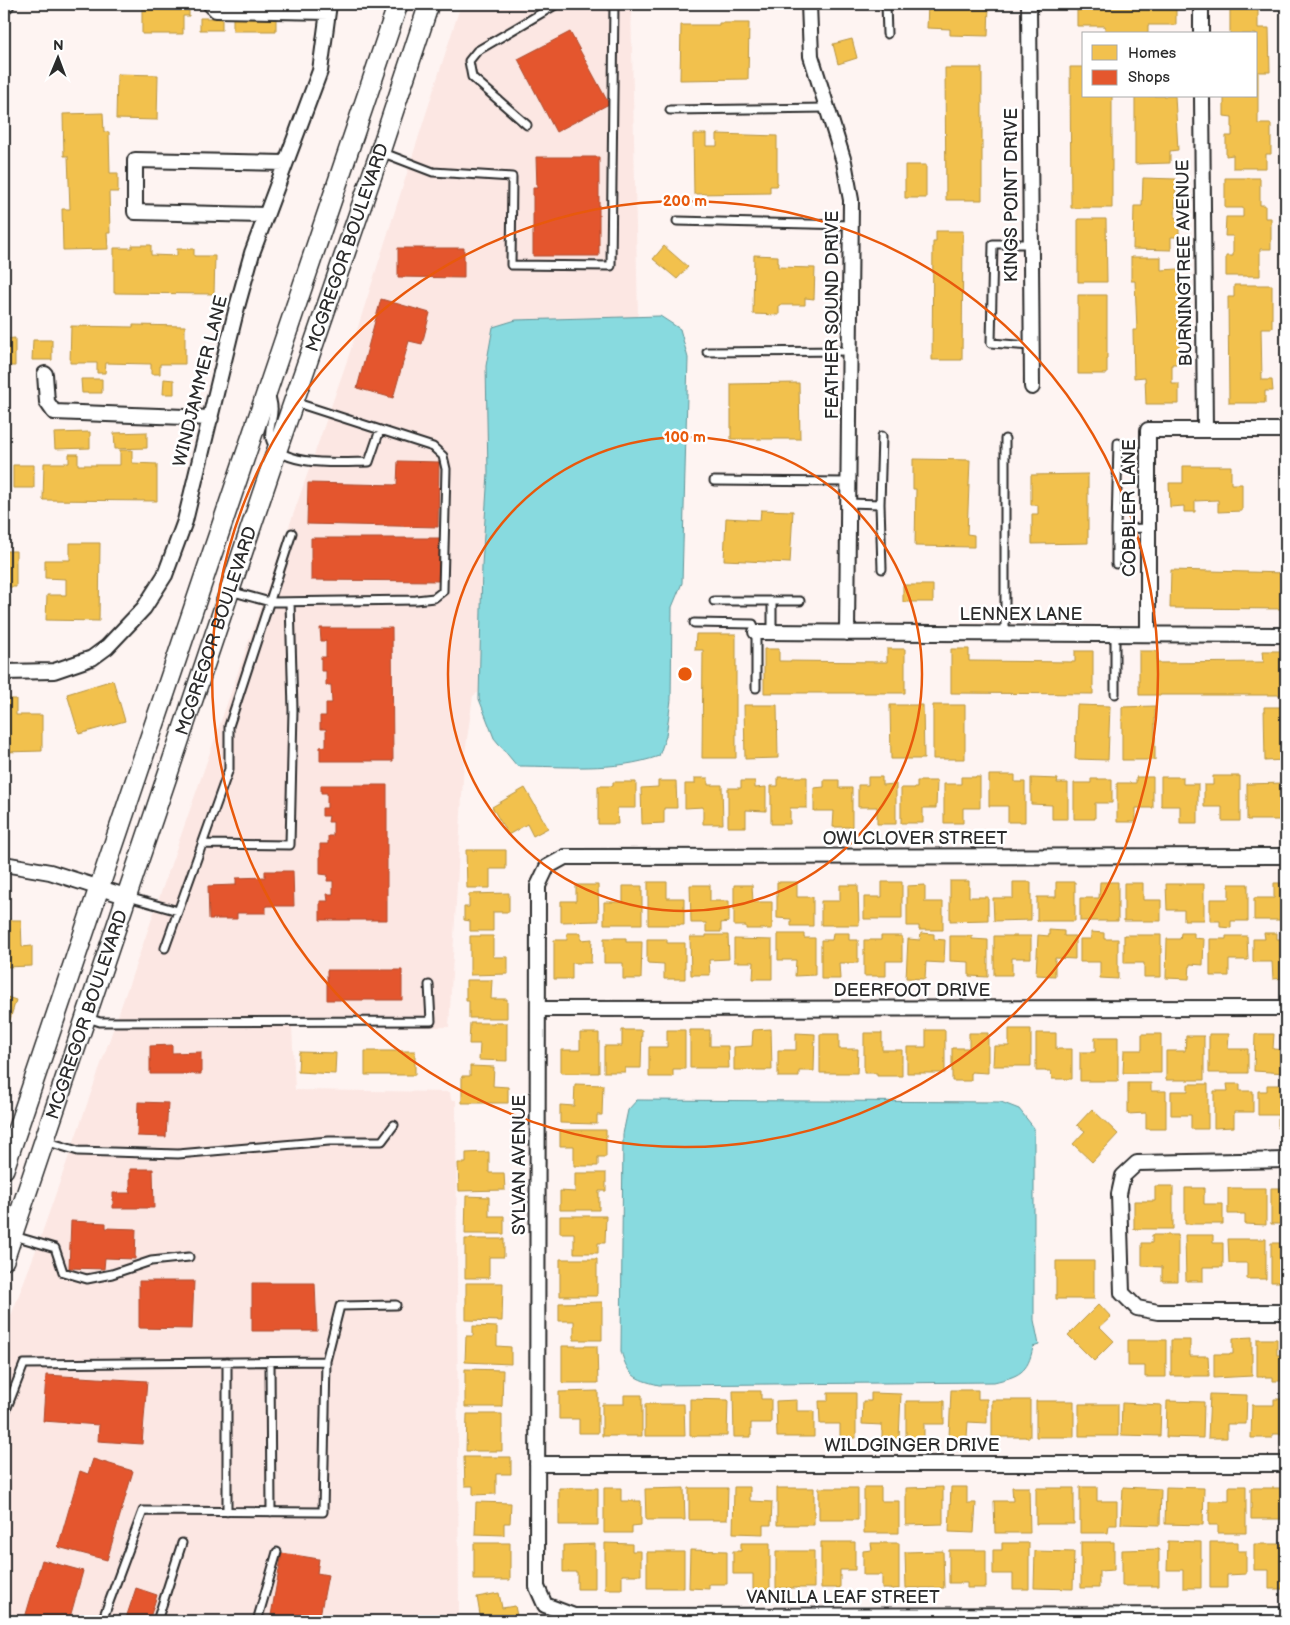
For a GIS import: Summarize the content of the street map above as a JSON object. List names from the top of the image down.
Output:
{
  "streets": {
    "main road": ["MCGREGOR BOULEVARD"],
    "street": [
      "KINGS POINT DRIVE",
      "BURNINGTREE AVENUE",
      "FEATHER SOUND DRIVE",
      "WINDJAMMER LANE",
      "COBBLER LANE",
      "LENNEX LANE",
      "OWLCLOVER STREET",
      "DEERFOOT DRIVE",
      "SYLVAN AVENUE",
      "WILDGINGER DRIVE",
      "VANILLA LEAF STREET"
    ]
  },
  "crossings": [
    ["BURNINGTREE AVENUE", "COBBLER LANE"],
    ["FEATHER SOUND DRIVE", "LENNEX LANE"],
    ["COBBLER LANE", "LENNEX LANE"],
    ["OWLCLOVER STREET", "SYLVAN AVENUE"],
    ["DEERFOOT DRIVE", "SYLVAN AVENUE"],
    ["SYLVAN AVENUE", "WILDGINGER DRIVE"],
    ["SYLVAN AVENUE", "VANILLA LEAF STREET"],
    ["WILDGINGER DRIVE", "VANILLA LEAF STREET"]
  ],
  "legend": ["Homes", "Shops"],
  "north": "top",
  "rings": ["200 m", "100 m"]
}
